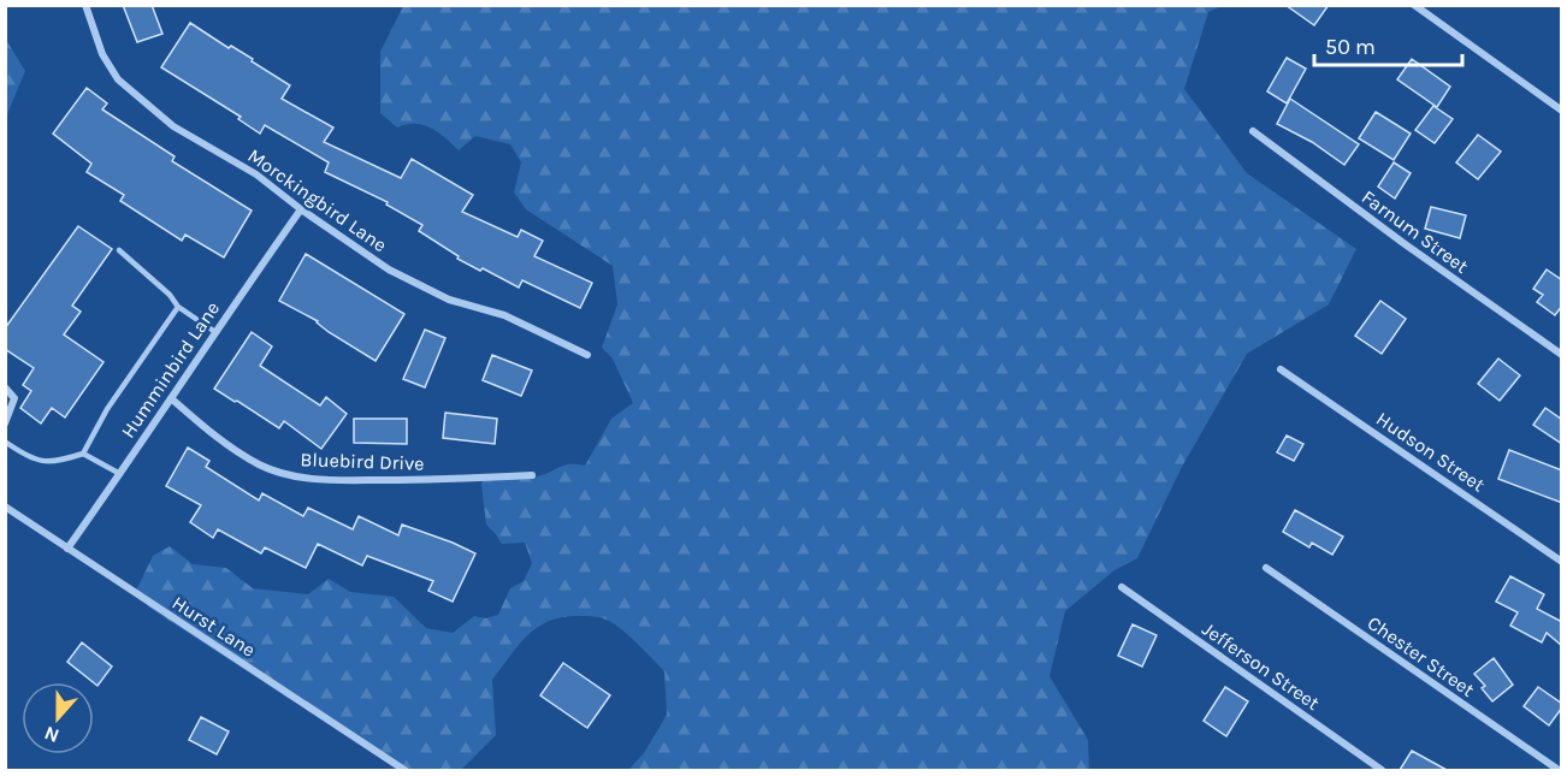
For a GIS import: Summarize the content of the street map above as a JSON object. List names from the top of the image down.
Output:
{
  "streets": {
    "street": [
      "Morckingbird Lane",
      "Farnum Street",
      "Humminbird Lane",
      "Hudson Street",
      "Bluebird Drive",
      "Hurst Lane",
      "Chester Street",
      "Jefferson Street"
    ]
  },
  "crossings": [
    ["Morckingbird Lane", "Humminbird Lane"],
    ["Humminbird Lane", "Bluebird Drive"],
    ["Humminbird Lane", "Hurst Lane"]
  ],
  "scale_bar": "50 m",
  "north": "bottom"
}
